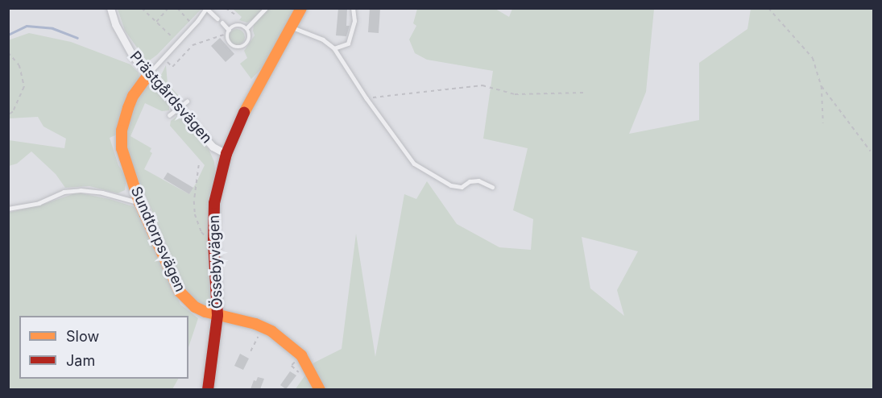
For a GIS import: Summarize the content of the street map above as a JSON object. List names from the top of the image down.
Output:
{
  "streets": {
    "street": ["Prästgårdsvägen", "Sundtorpsvägen", "Össebyvägen"]
  },
  "crossings": [
    ["Prästgårdsvägen", "Sundtorpsvägen"],
    ["Prästgårdsvägen", "Össebyvägen"],
    ["Sundtorpsvägen", "Össebyvägen"]
  ],
  "legend": ["Slow", "Jam"]
}
